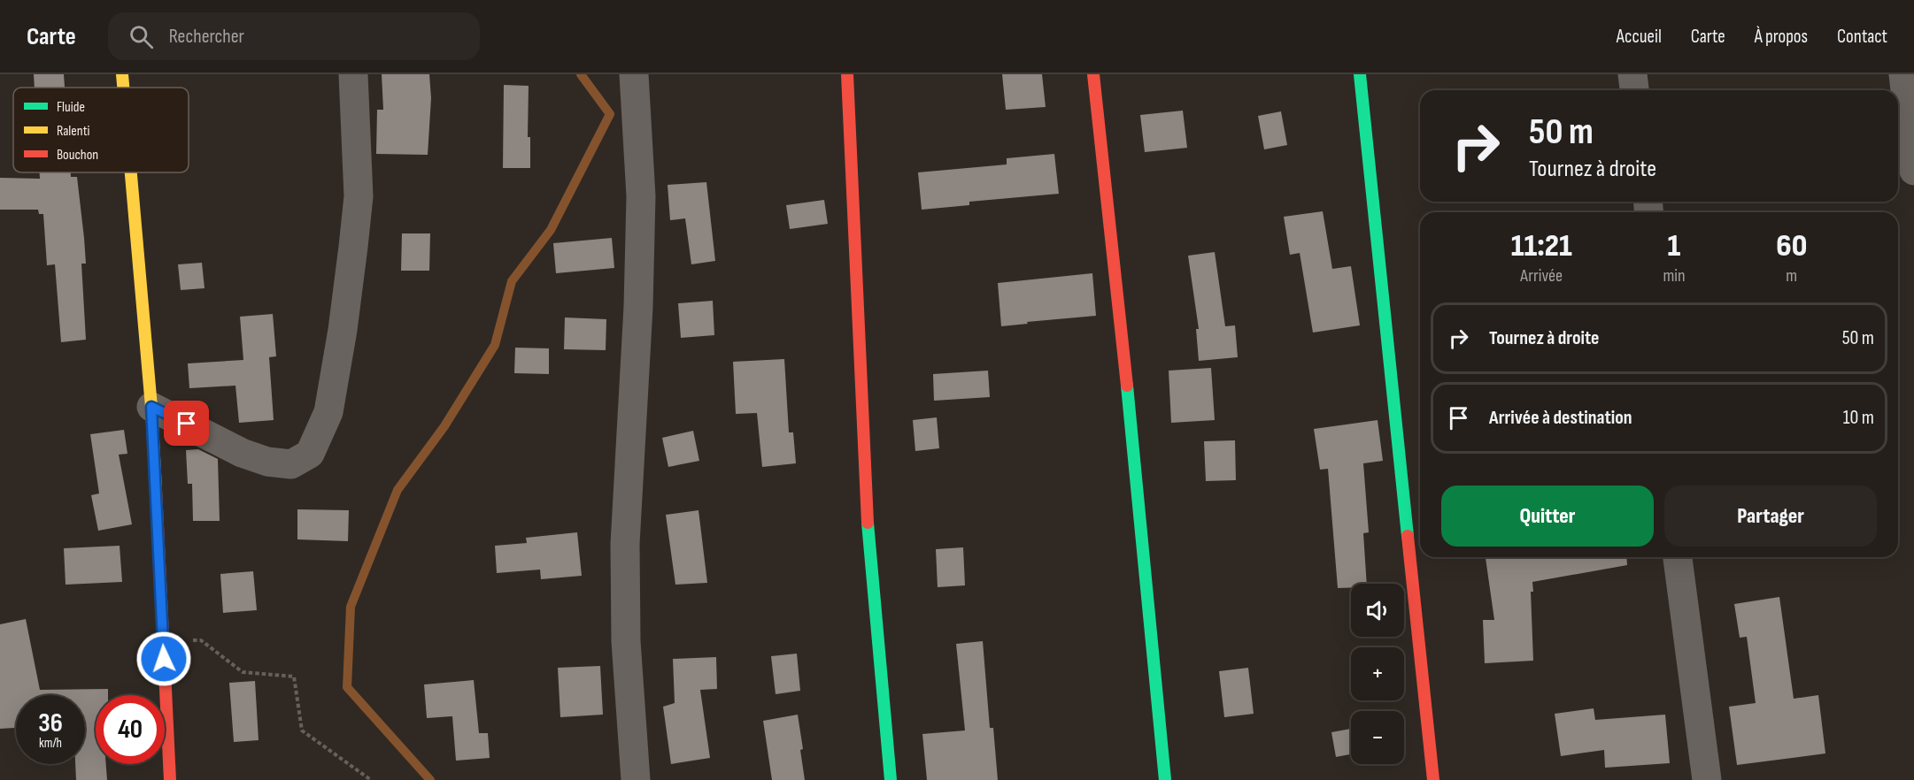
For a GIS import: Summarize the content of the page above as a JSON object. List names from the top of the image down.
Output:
{
  "legend": ["Fluide", "Ralenti", "Bouchon"],
  "page": {
    "header": "Carte",
    "search": "Rechercher",
    "nav": [
      "Accueil",
      "Carte",
      "À propos",
      "Contact"
    ],
    "turn": ["50 m", "Tournez à droite"],
    "eta": [
      "11:21",
      "Arrivée",
      "1",
      "min",
      "60",
      "m"
    ],
    "list": [
      {
        "name": "Tournez à droite",
        "value": "50 m"
      },
      {
        "name": "Arrivée à destination",
        "value": "10 m"
      }
    ],
    "buttons": ["Quitter", "Partager"],
    "map_buttons": ["+", "−"],
    "speed": "36 km/h",
    "limit": "40"
  }
}
